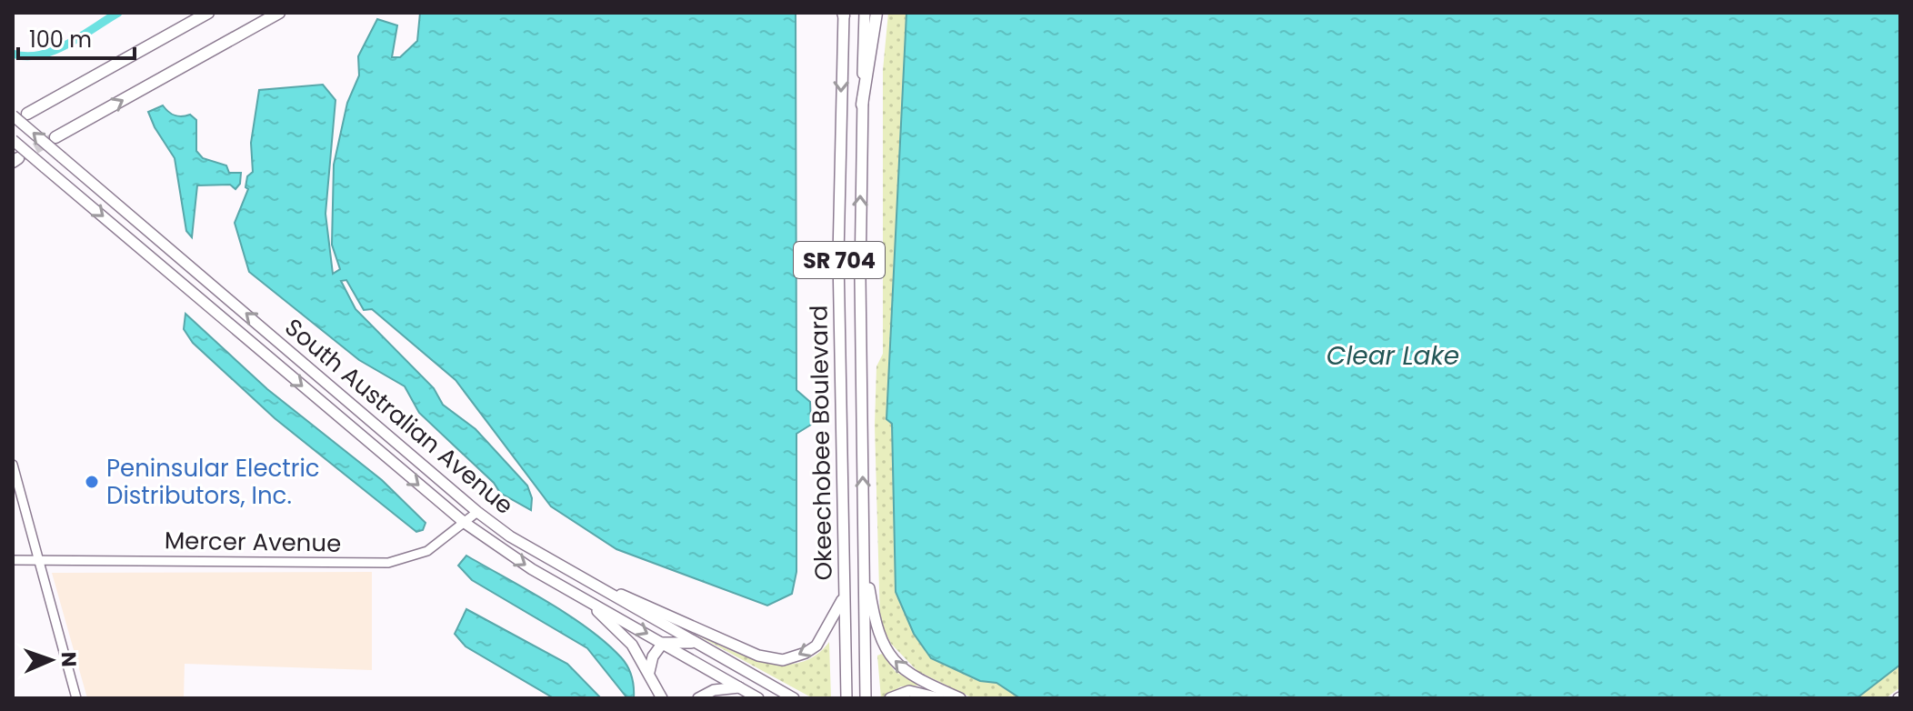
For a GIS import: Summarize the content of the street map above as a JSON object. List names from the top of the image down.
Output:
{
  "streets": {
    "main road": ["SR 704", "South Australian Avenue", "Okeechobee Boulevard"],
    "street": ["Mercer Avenue"]
  },
  "crossings": [
    ["South Australian Avenue", "Mercer Avenue"]
  ],
  "water": ["Clear Lake"],
  "places": ["Peninsular Electric Distributors, Inc."],
  "scale_bar": "100 m",
  "north": "right"
}
